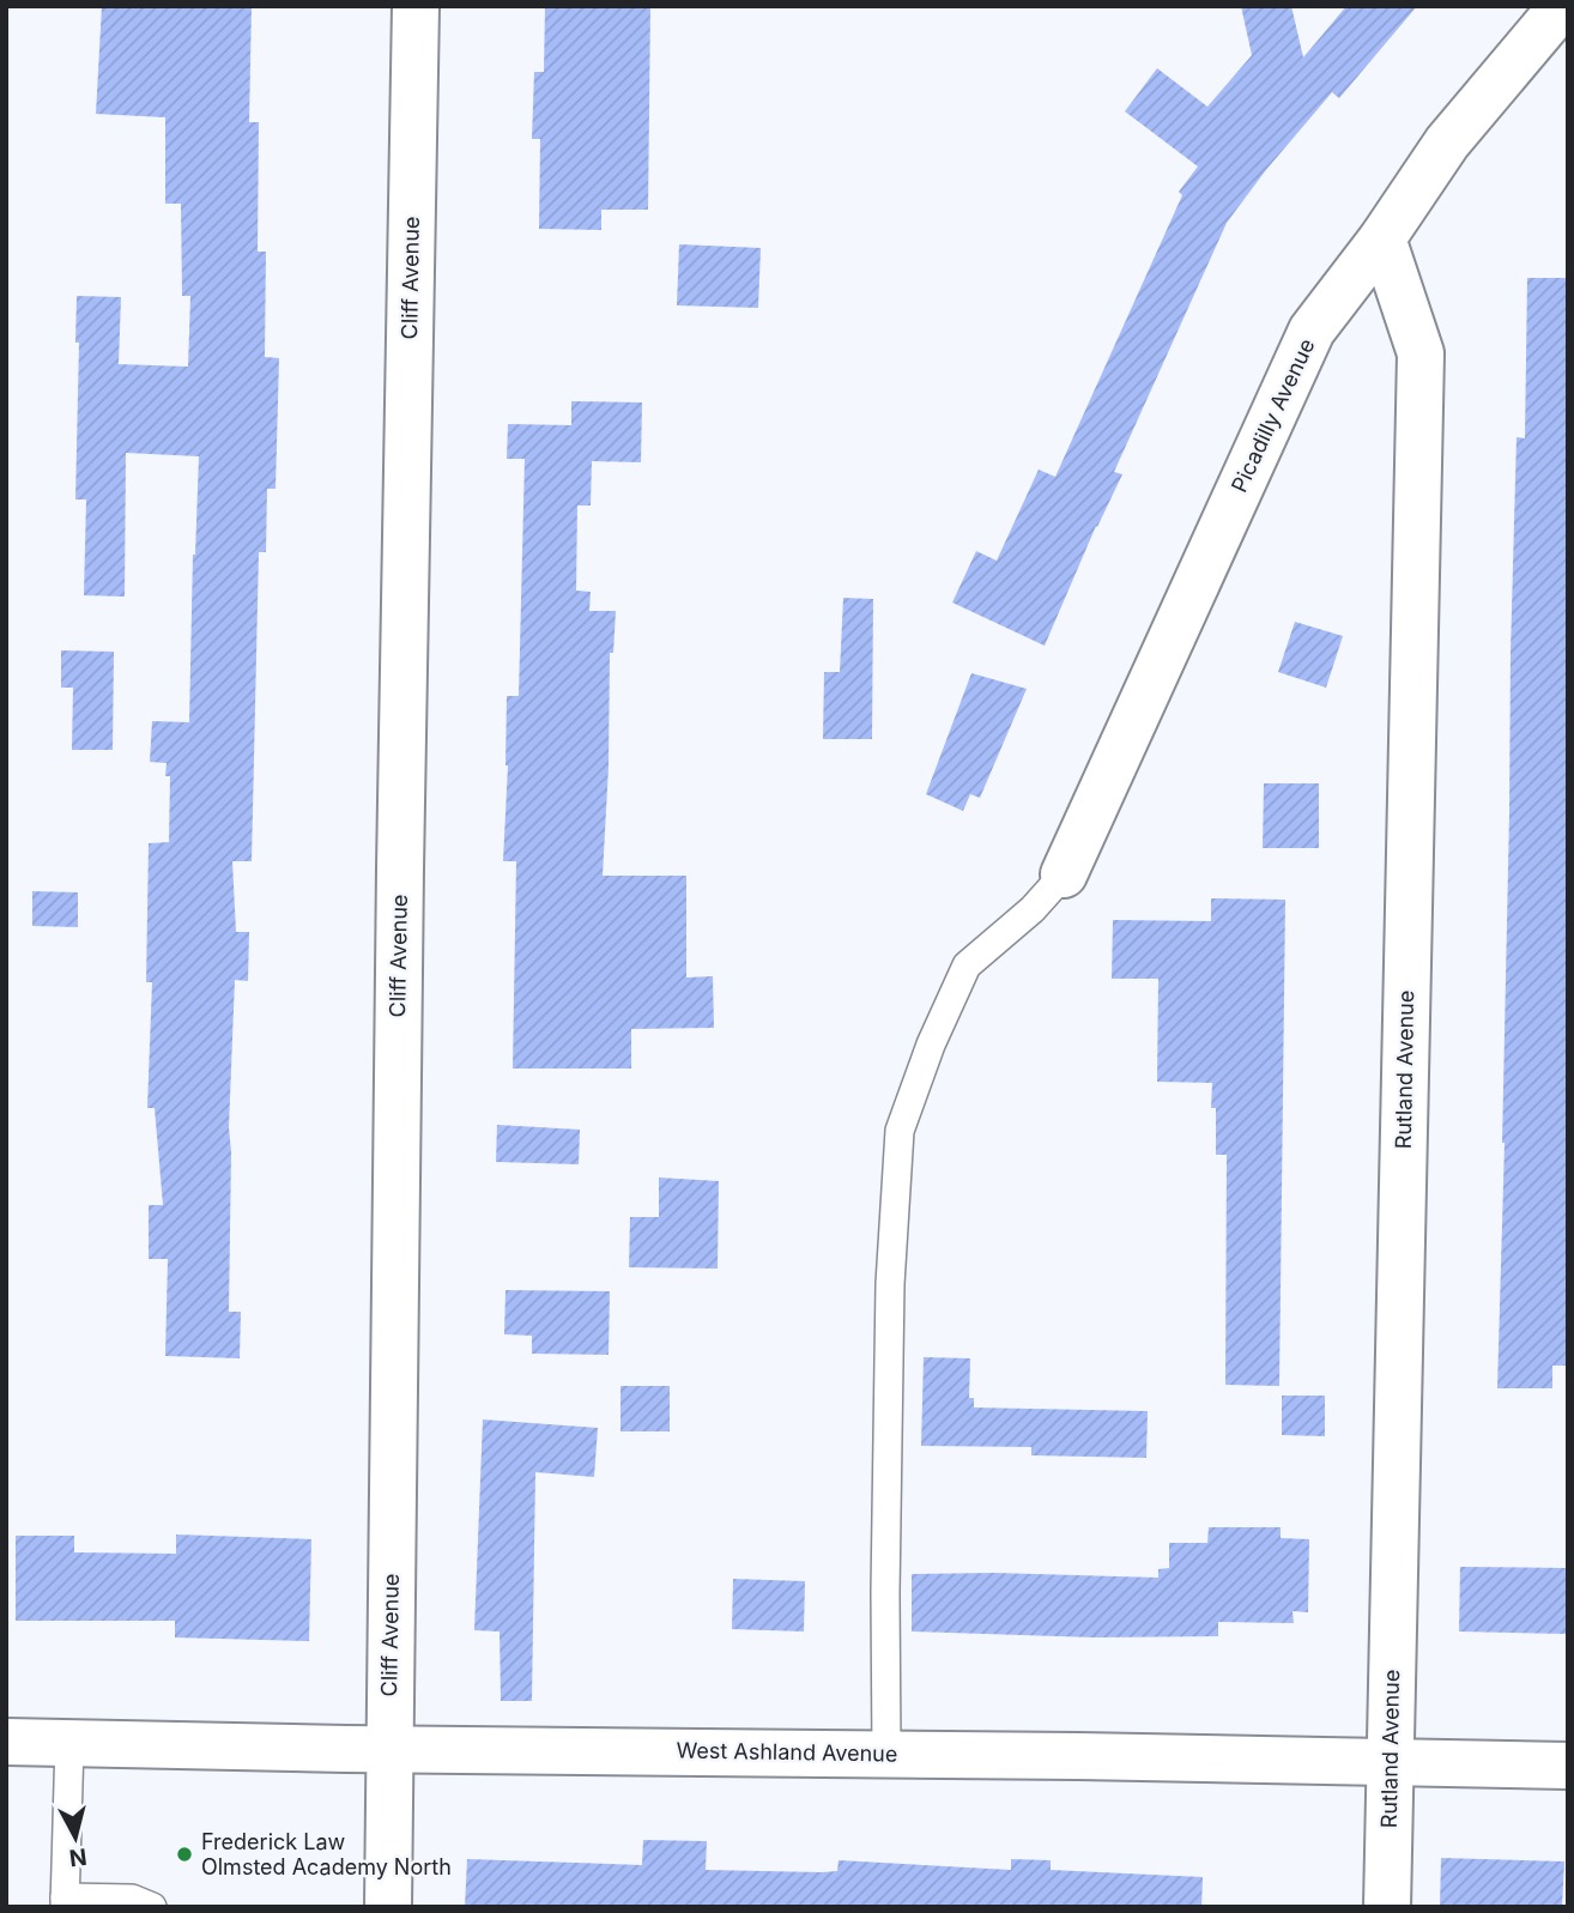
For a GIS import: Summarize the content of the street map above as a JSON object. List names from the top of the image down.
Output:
{
  "streets": {
    "street": [
      "Cliff Avenue",
      "Picadilly Avenue",
      "Rutland Avenue",
      "West Ashland Avenue"
    ]
  },
  "crossings": [
    ["Cliff Avenue", "West Ashland Avenue"],
    ["Picadilly Avenue", "Rutland Avenue"],
    ["Rutland Avenue", "West Ashland Avenue"]
  ],
  "places": ["Frederick Law Olmsted Academy North"],
  "north": "bottom"
}
